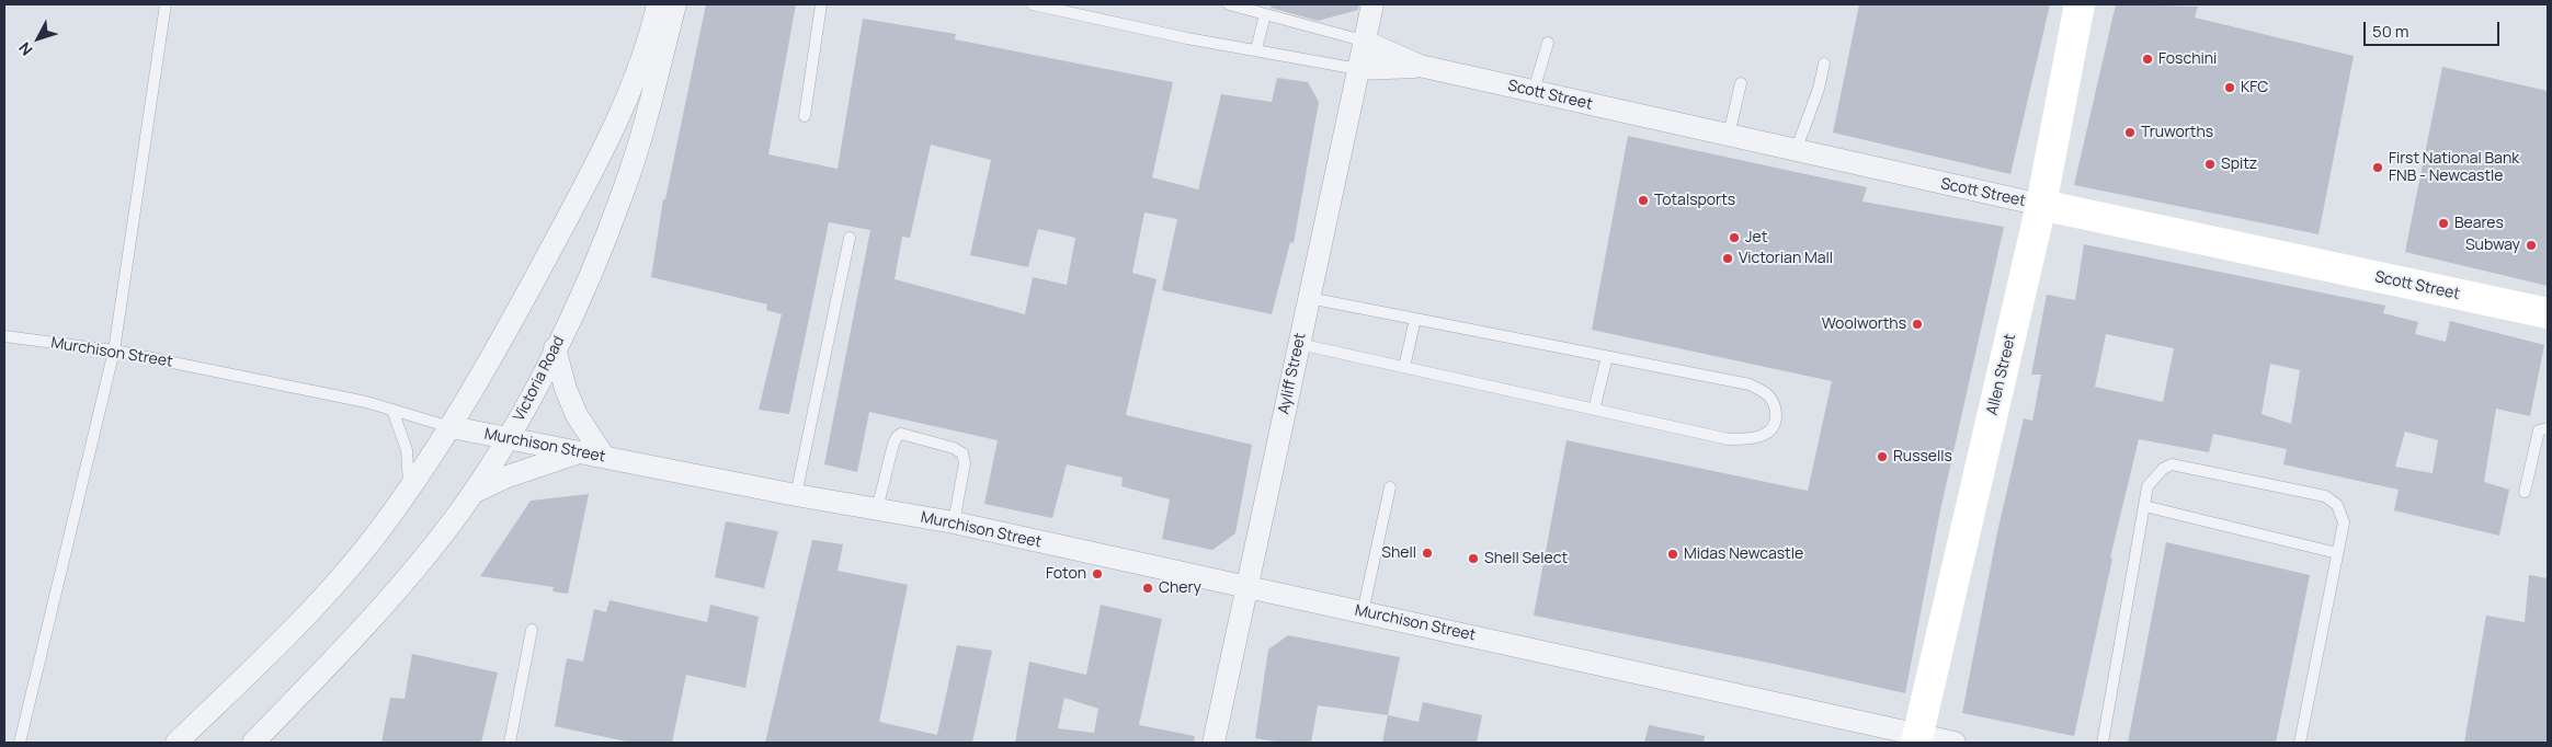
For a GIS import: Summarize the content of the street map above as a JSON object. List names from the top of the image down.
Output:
{
  "streets": {
    "street": [
      "Scott Street",
      "Murchison Street",
      "Ayliff Street",
      "Allen Street",
      "Victoria Road"
    ]
  },
  "crossings": [
    ["Scott Street", "Ayliff Street"],
    ["Scott Street", "Allen Street"],
    ["Murchison Street", "Ayliff Street"],
    ["Murchison Street", "Allen Street"],
    ["Murchison Street", "Victoria Road"]
  ],
  "places": [
    "Foschini",
    "KFC",
    "Truworths",
    "Spitz",
    "First National Bank FNB - Newcastle",
    "Totalsports",
    "Beares",
    "Jet",
    "Subway",
    "Victorian Mall",
    "Woolworths",
    "Russells",
    "Shell",
    "Midas Newcastle",
    "Shell Select",
    "Foton",
    "Chery"
  ],
  "scale_bar": "50 m",
  "north": "bottom left"
}
